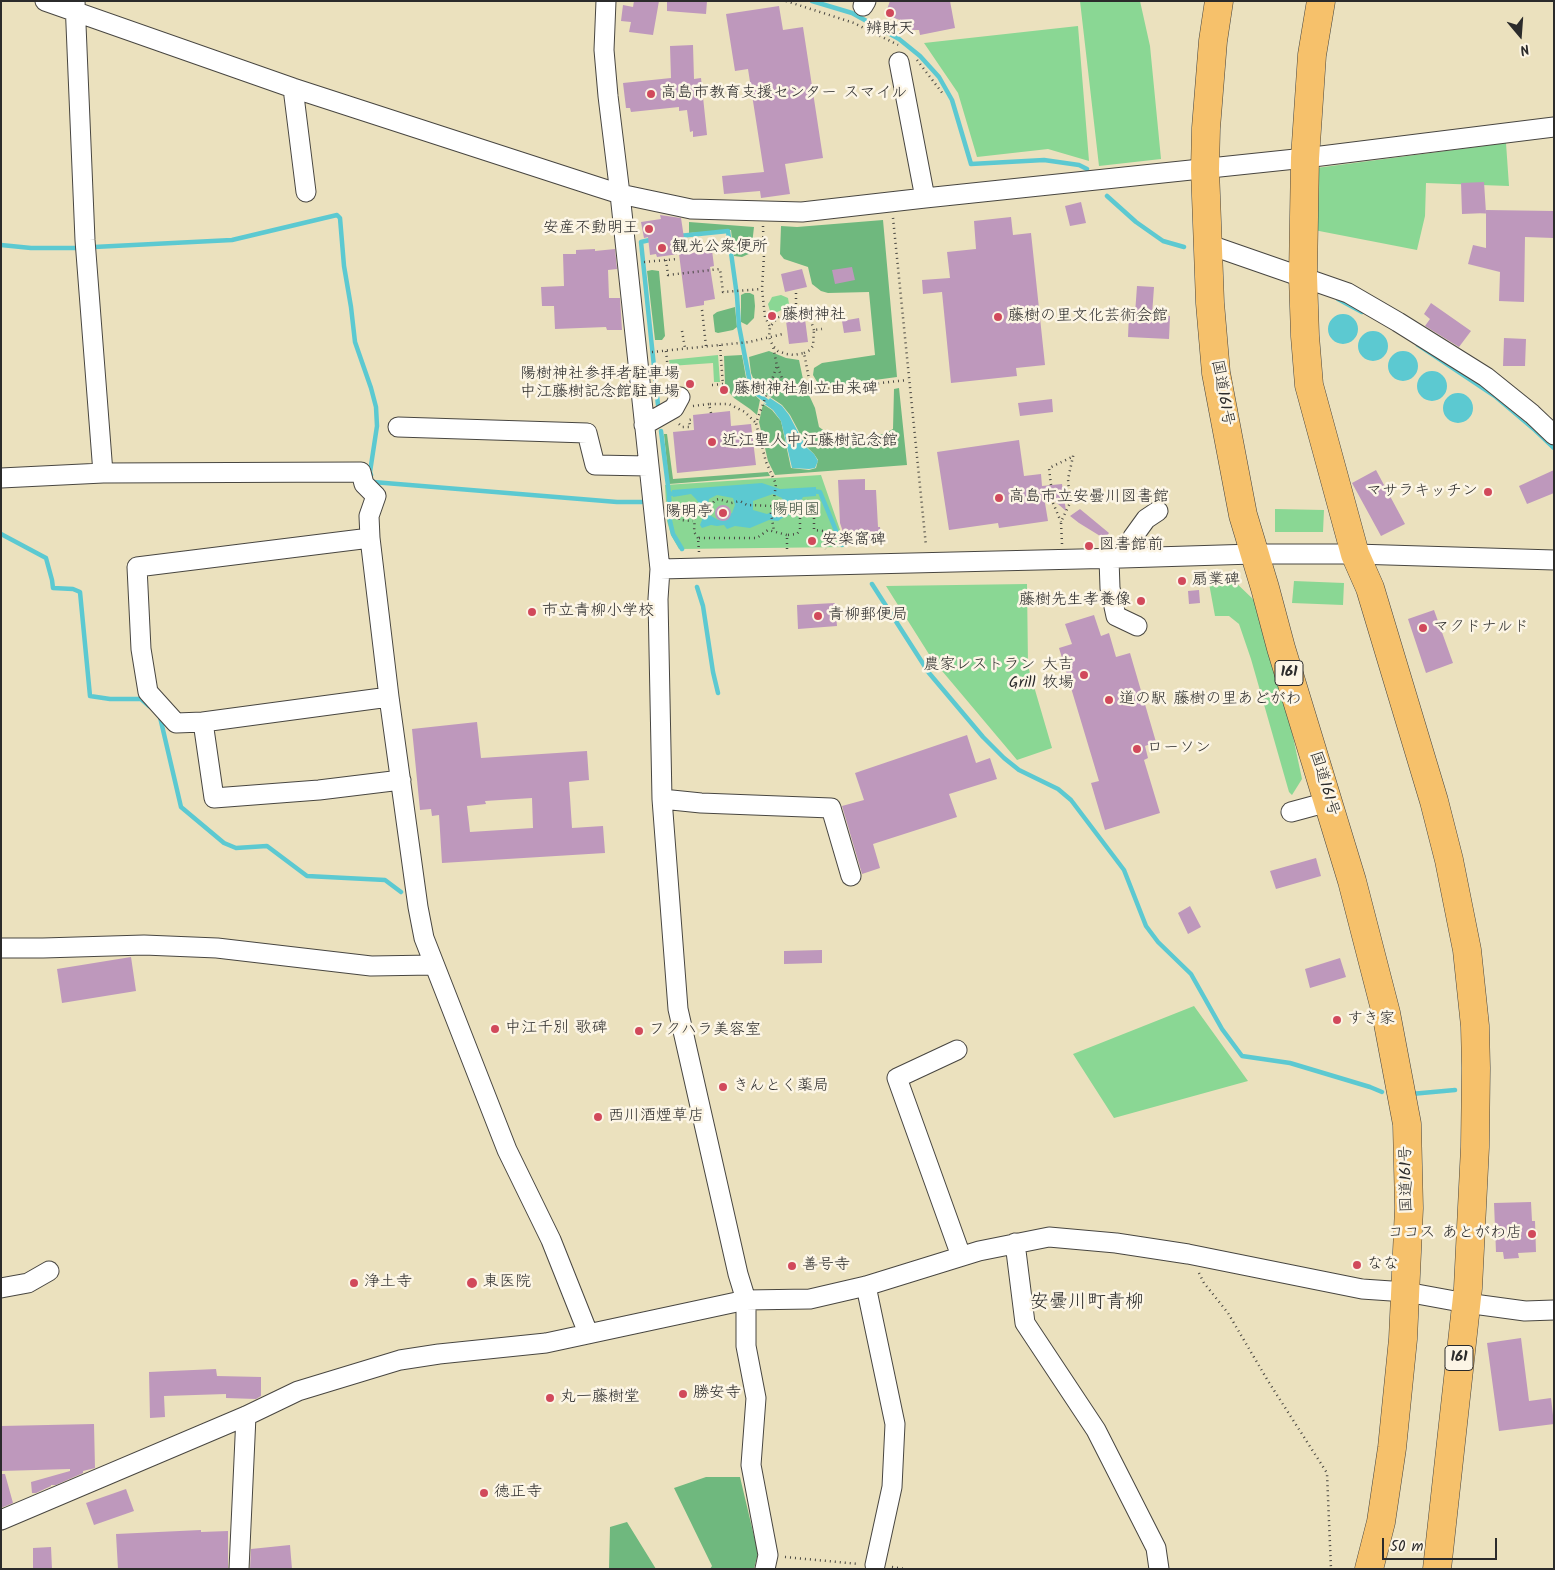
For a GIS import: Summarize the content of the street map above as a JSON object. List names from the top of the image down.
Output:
{
  "streets": {
    "highway": ["国道161号", "161"]
  },
  "districts": ["安曇川町青柳"],
  "parks": ["陽明園"],
  "places": [
    "辨財天",
    "高島市教育支援センター スマイル",
    "安産不動明王",
    "観光公衆便所",
    "藤樹神社",
    "藤樹の里文化芸術会館",
    "陽樹神社参拝者駐車場 中江藤樹記念館駐車場",
    "藤樹神社創立由来碑",
    "近江聖人中江藤樹記念館",
    "マサラキッチン",
    "高島市立安曇川図書館",
    "陽明亭",
    "安楽窩碑",
    "図書館前",
    "扇業碑",
    "藤樹先生孝養像",
    "市立青柳小学校",
    "青柳郵便局",
    "マクドナルド",
    "農家レストラン 大吉 Grill 牧場",
    "道の駅 藤樹の里あどがわ",
    "ローソン",
    "すき家",
    "中江千別 歌碑",
    "フクハラ美容室",
    "きんとく薬局",
    "西川酒煙草店",
    "ココス あとがわ店",
    "なな",
    "善号寺",
    "浄土寺",
    "東医院",
    "勝安寺",
    "丸一藤樹堂",
    "徳正寺"
  ],
  "scale_bar": "50 m",
  "north": "bottom"
}
